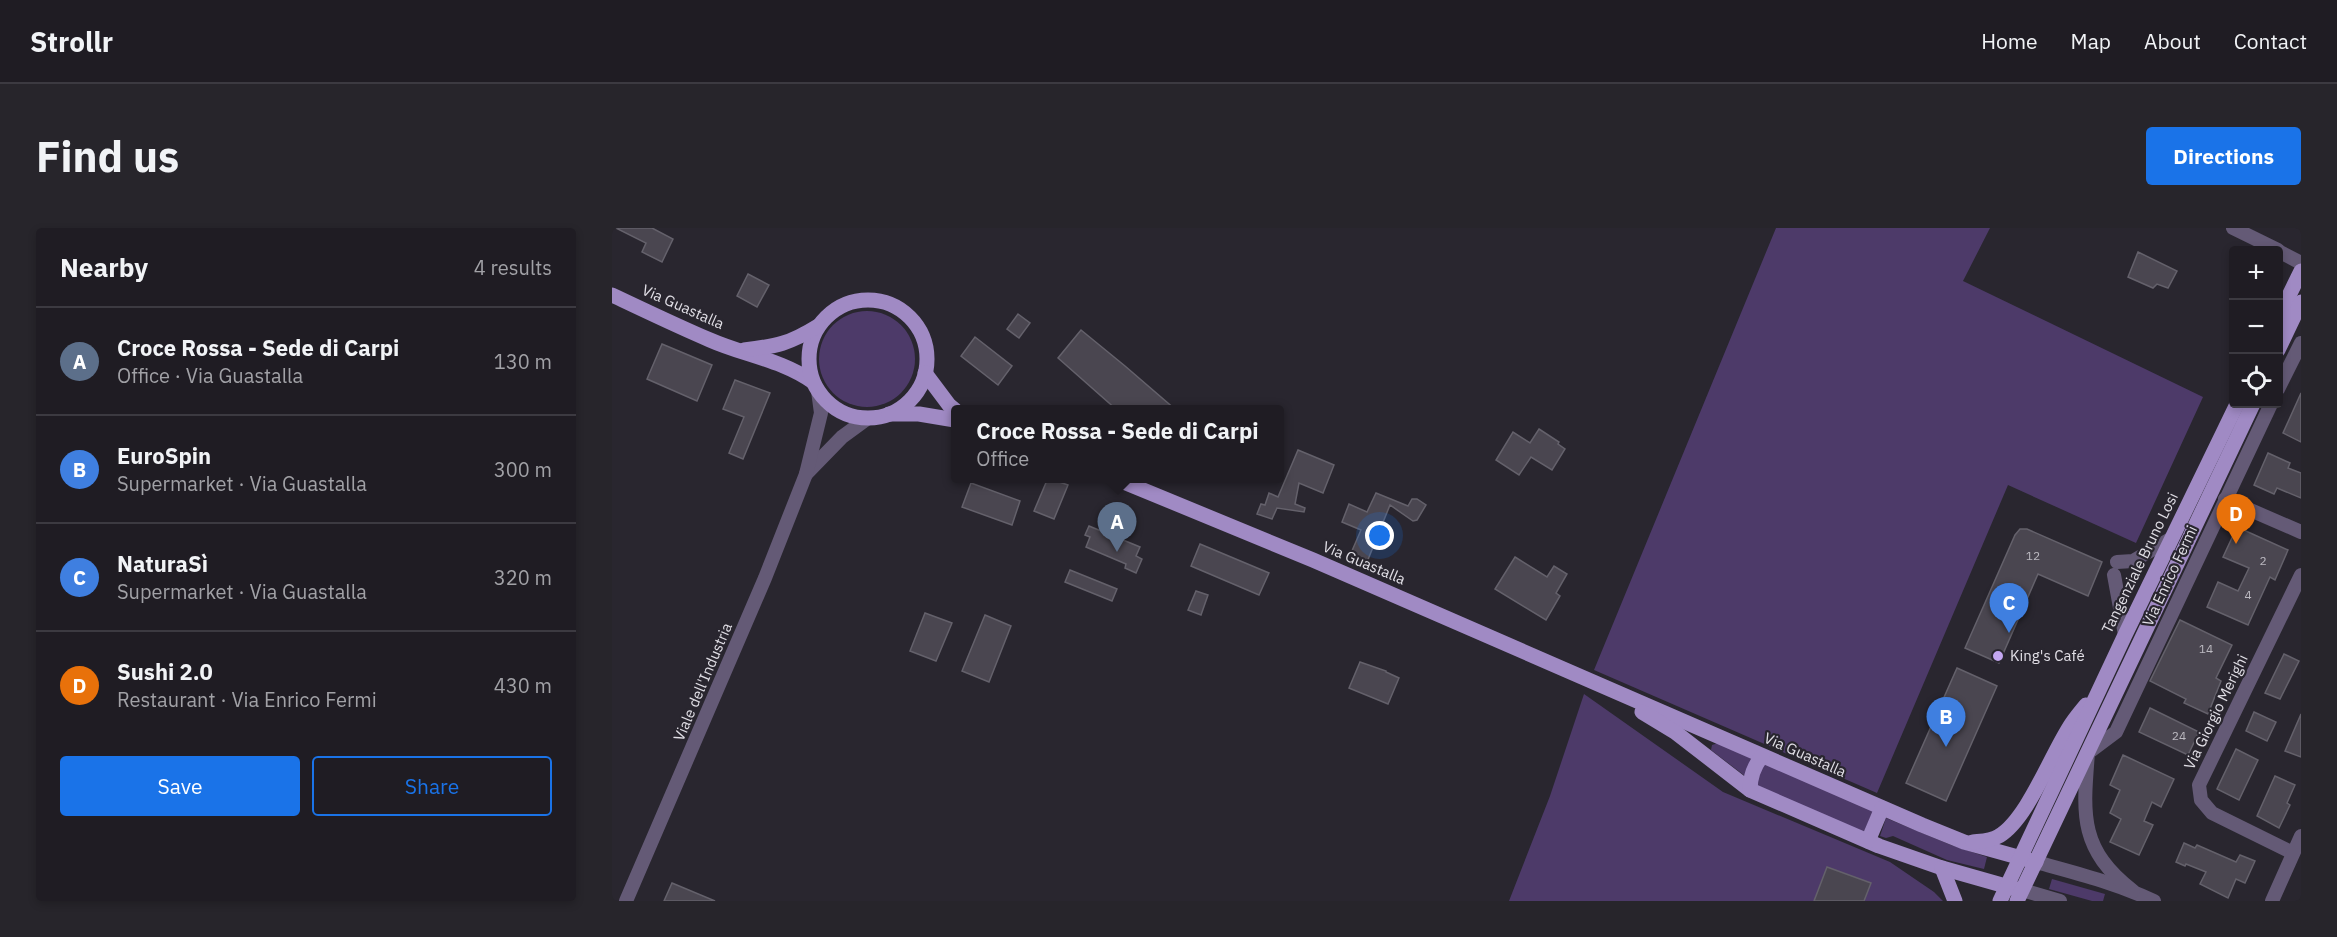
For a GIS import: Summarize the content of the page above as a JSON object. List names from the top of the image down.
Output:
{
  "streets": {
    "main road": ["Via Guastalla", "Tangenziale Bruno Losi"],
    "street": ["Via Enrico Fermi", "Viale dell'Industria", "Via Giorgio Merighi"]
  },
  "crossings": [
    ["Via Guastalla", "Tangenziale Bruno Losi"],
    ["Via Guastalla", "Viale dell'Industria"],
    ["Tangenziale Bruno Losi", "Via Enrico Fermi"]
  ],
  "places": ["King's Café"],
  "house_numbers": [
    "12",
    "2",
    "4",
    "14",
    "24"
  ],
  "page": {
    "header": "Strollr",
    "nav": [
      "Home",
      "Map",
      "About",
      "Contact"
    ],
    "buttons": [
      "Directions",
      ["Save", "Share"]
    ],
    "title": "Find us",
    "heading": ["Nearby", "4 results"],
    "map_buttons": ["+", "−"],
    "list": [
      {
        "mark": "A",
        "name": "Croce Rossa - Sede di Carpi",
        "note": "Office · Via Guastalla",
        "value": "130 m"
      },
      {
        "mark": "B",
        "name": "EuroSpin",
        "note": "Supermarket · Via Guastalla",
        "value": "300 m"
      },
      {
        "mark": "C",
        "name": "NaturaSì",
        "note": "Supermarket · Via Guastalla",
        "value": "320 m"
      },
      {
        "mark": "D",
        "name": "Sushi 2.0",
        "note": "Restaurant · Via Enrico Fermi",
        "value": "430 m"
      }
    ],
    "popup": ["Croce Rossa - Sede di Carpi", "Office"],
    "pins": [
      "D",
      "A",
      "C",
      "B"
    ]
  }
}
